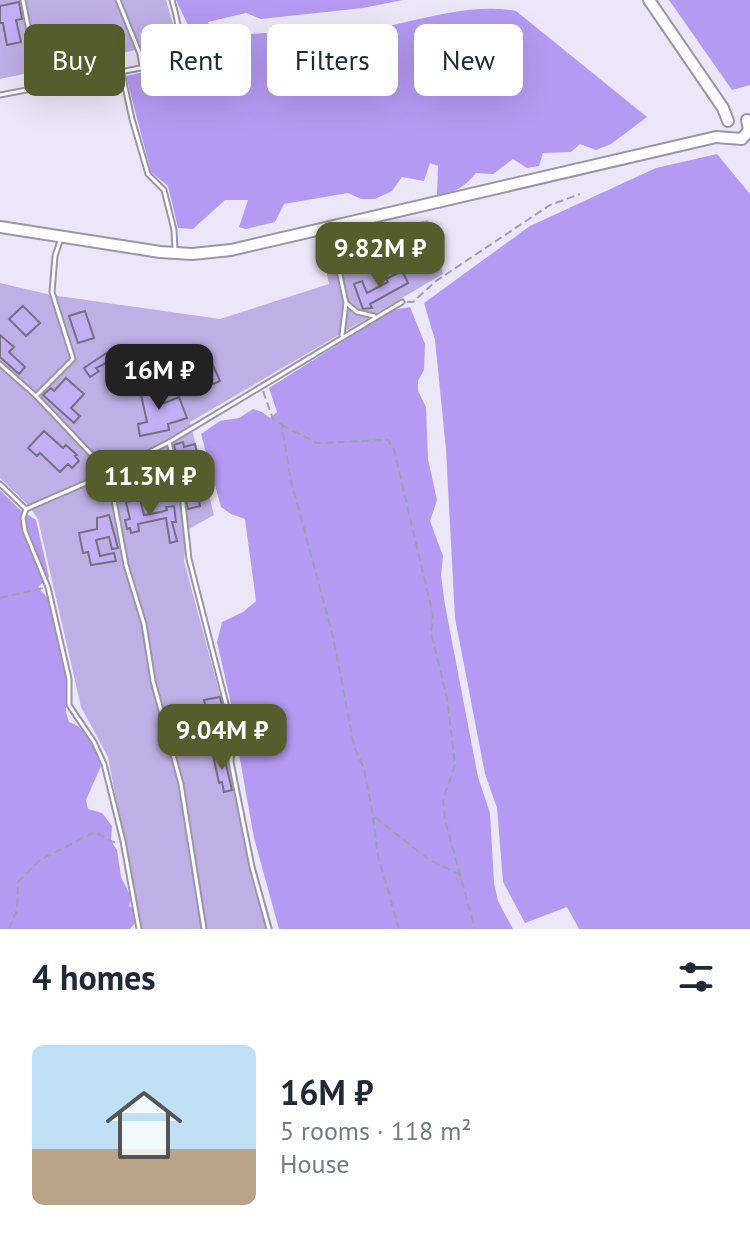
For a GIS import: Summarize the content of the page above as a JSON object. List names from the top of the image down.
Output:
{
  "page": {
    "chip": [
      "Buy",
      "Rent",
      "Filters",
      "New"
    ],
    "price": [
      "9.82M ₽",
      "16M ₽",
      "11.3M ₽",
      "9.04M ₽"
    ],
    "heading": "4 homes",
    "list": [
      {
        "name": "16M ₽",
        "note": "5 rooms · 118 m² · House"
      }
    ]
  }
}
